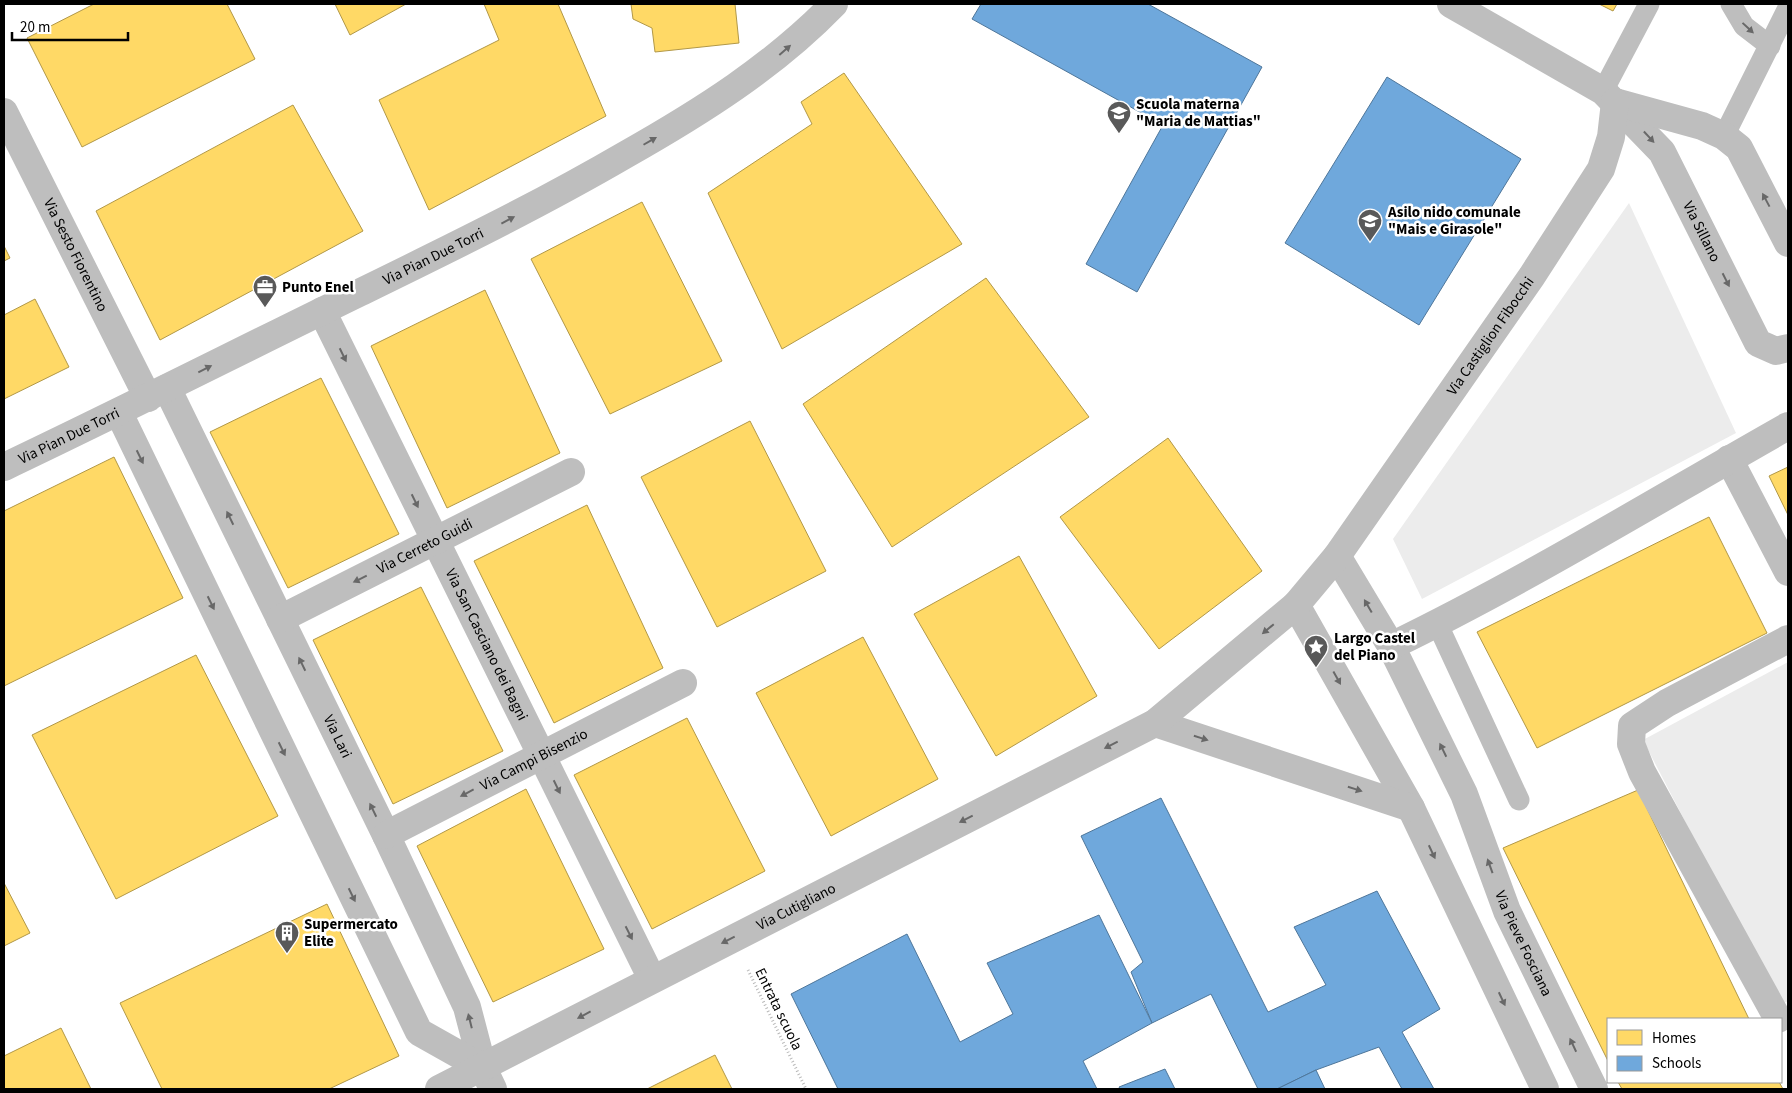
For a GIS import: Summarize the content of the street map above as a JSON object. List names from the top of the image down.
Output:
{
  "streets": {
    "street": [
      "Via Sillano",
      "Via Sesto Fiorentino",
      "Via Pian Due Torri",
      "Via Castiglion Fibocchi",
      "Via Cerreto Guidi",
      "Via San Casciano dei Bagni",
      "Via Lari",
      "Via Campi Bisenzio",
      "Via Cutigliano",
      "Via Pieve Fosciana"
    ],
    "path": ["Entrata scuola"]
  },
  "crossings": [
    ["Via Sillano", "Via Castiglion Fibocchi"],
    ["Via Sesto Fiorentino", "Via Pian Due Torri"],
    ["Via Sesto Fiorentino", "Via Lari"],
    ["Via Pian Due Torri", "Via San Casciano dei Bagni"],
    ["Via Pian Due Torri", "Via Lari"],
    ["Via Cerreto Guidi", "Via San Casciano dei Bagni"],
    ["Via Cerreto Guidi", "Via Lari"],
    ["Via San Casciano dei Bagni", "Via Campi Bisenzio"],
    ["Via San Casciano dei Bagni", "Via Cutigliano"],
    ["Via Lari", "Via Campi Bisenzio"],
    ["Via Lari", "Via Cutigliano"],
    ["Via Cutigliano", "Entrata scuola"]
  ],
  "one_way": [
    "Via Pian Due Torri",
    "Via Cerreto Guidi",
    "Via Campi Bisenzio",
    "Via Cutigliano"
  ],
  "places": {
    "school or university": ["Scuola materna \"Maria de Mattias\"", "Asilo nido comunale \"Mais e Girasole\""],
    "office": ["Punto Enel"],
    "place": ["Largo Castel del Piano"],
    "building": ["Supermercato Elite"]
  },
  "legend": ["Homes", "Schools"],
  "scale_bar": "20 m"
}
